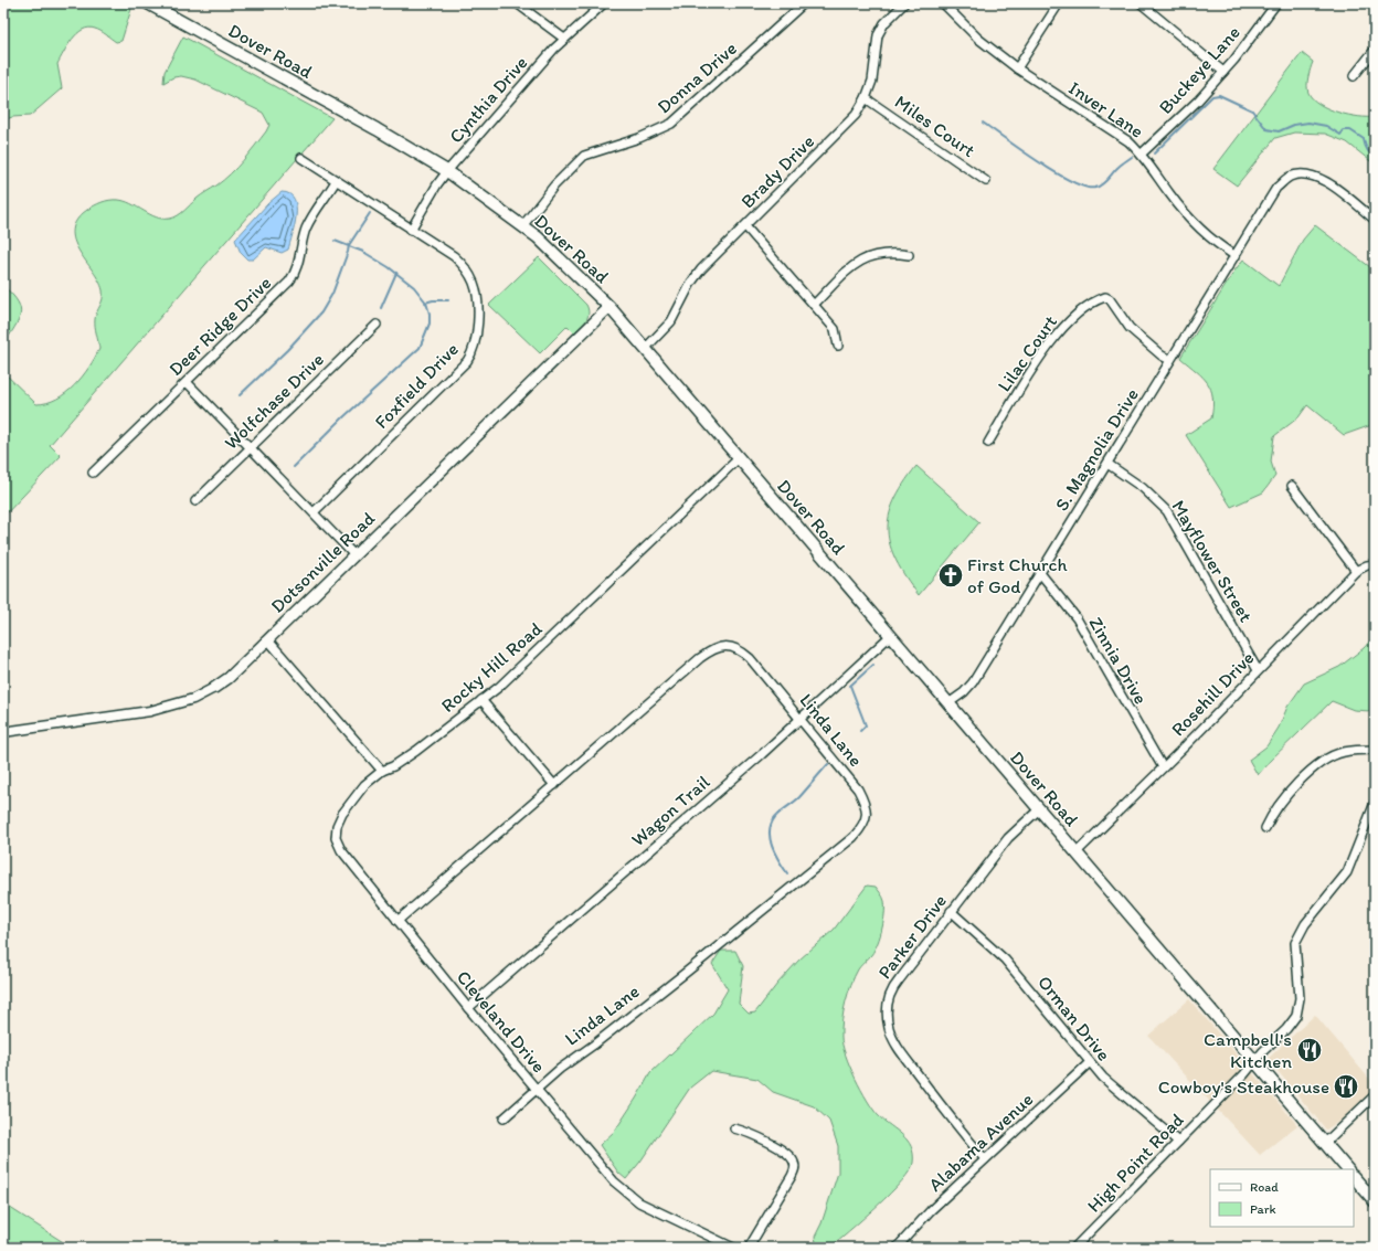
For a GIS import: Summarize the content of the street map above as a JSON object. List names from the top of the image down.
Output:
{
  "streets": {
    "main road": ["Dover Road", "Dotsonville Road"],
    "street": [
      "Buckeye Lane",
      "Donna Drive",
      "Cynthia Drive",
      "Inver Lane",
      "Miles Court",
      "Brady Drive",
      "Deer Ridge Drive",
      "Lilac Court",
      "Foxfield Drive",
      "Wolfchase Drive",
      "S. Magnolia Drive",
      "Mayflower Street",
      "Zinnia Drive",
      "Rocky Hill Road",
      "Rosehill Drive",
      "Linda Lane",
      "Wagon Trail",
      "Parker Drive",
      "Orman Drive",
      "Cleveland Drive",
      "Alabama Avenue",
      "High Point Road"
    ]
  },
  "crossings": [
    ["Dover Road", "Donna Drive"],
    ["Dover Road", "Cynthia Drive"],
    ["Dover Road", "Brady Drive"],
    ["Dover Road", "S. Magnolia Drive"],
    ["Dover Road", "Dotsonville Road"],
    ["Dover Road", "Rocky Hill Road"],
    ["Dover Road", "Rosehill Drive"],
    ["Dover Road", "Wagon Trail"],
    ["Dover Road", "Parker Drive"],
    ["Dover Road", "High Point Road"],
    ["Buckeye Lane", "Inver Lane"],
    ["Cynthia Drive", "Foxfield Drive"],
    ["Inver Lane", "S. Magnolia Drive"],
    ["Miles Court", "Brady Drive"],
    ["Deer Ridge Drive", "Foxfield Drive"],
    ["Lilac Court", "S. Magnolia Drive"],
    ["S. Magnolia Drive", "Mayflower Street"],
    ["S. Magnolia Drive", "Zinnia Drive"],
    ["Mayflower Street", "Rosehill Drive"],
    ["Zinnia Drive", "Rosehill Drive"],
    ["Rocky Hill Road", "Cleveland Drive"],
    ["Linda Lane", "Wagon Trail"],
    ["Linda Lane", "Cleveland Drive"],
    ["Wagon Trail", "Cleveland Drive"],
    ["Parker Drive", "Orman Drive"],
    ["Parker Drive", "Alabama Avenue"],
    ["Orman Drive", "Alabama Avenue"],
    ["Orman Drive", "High Point Road"]
  ],
  "places": {
    "church": ["First Church of God"],
    "restaurant": ["Campbell's Kitchen", "Cowboy's Steakhouse"]
  },
  "legend": ["Road", "Park"]
}
